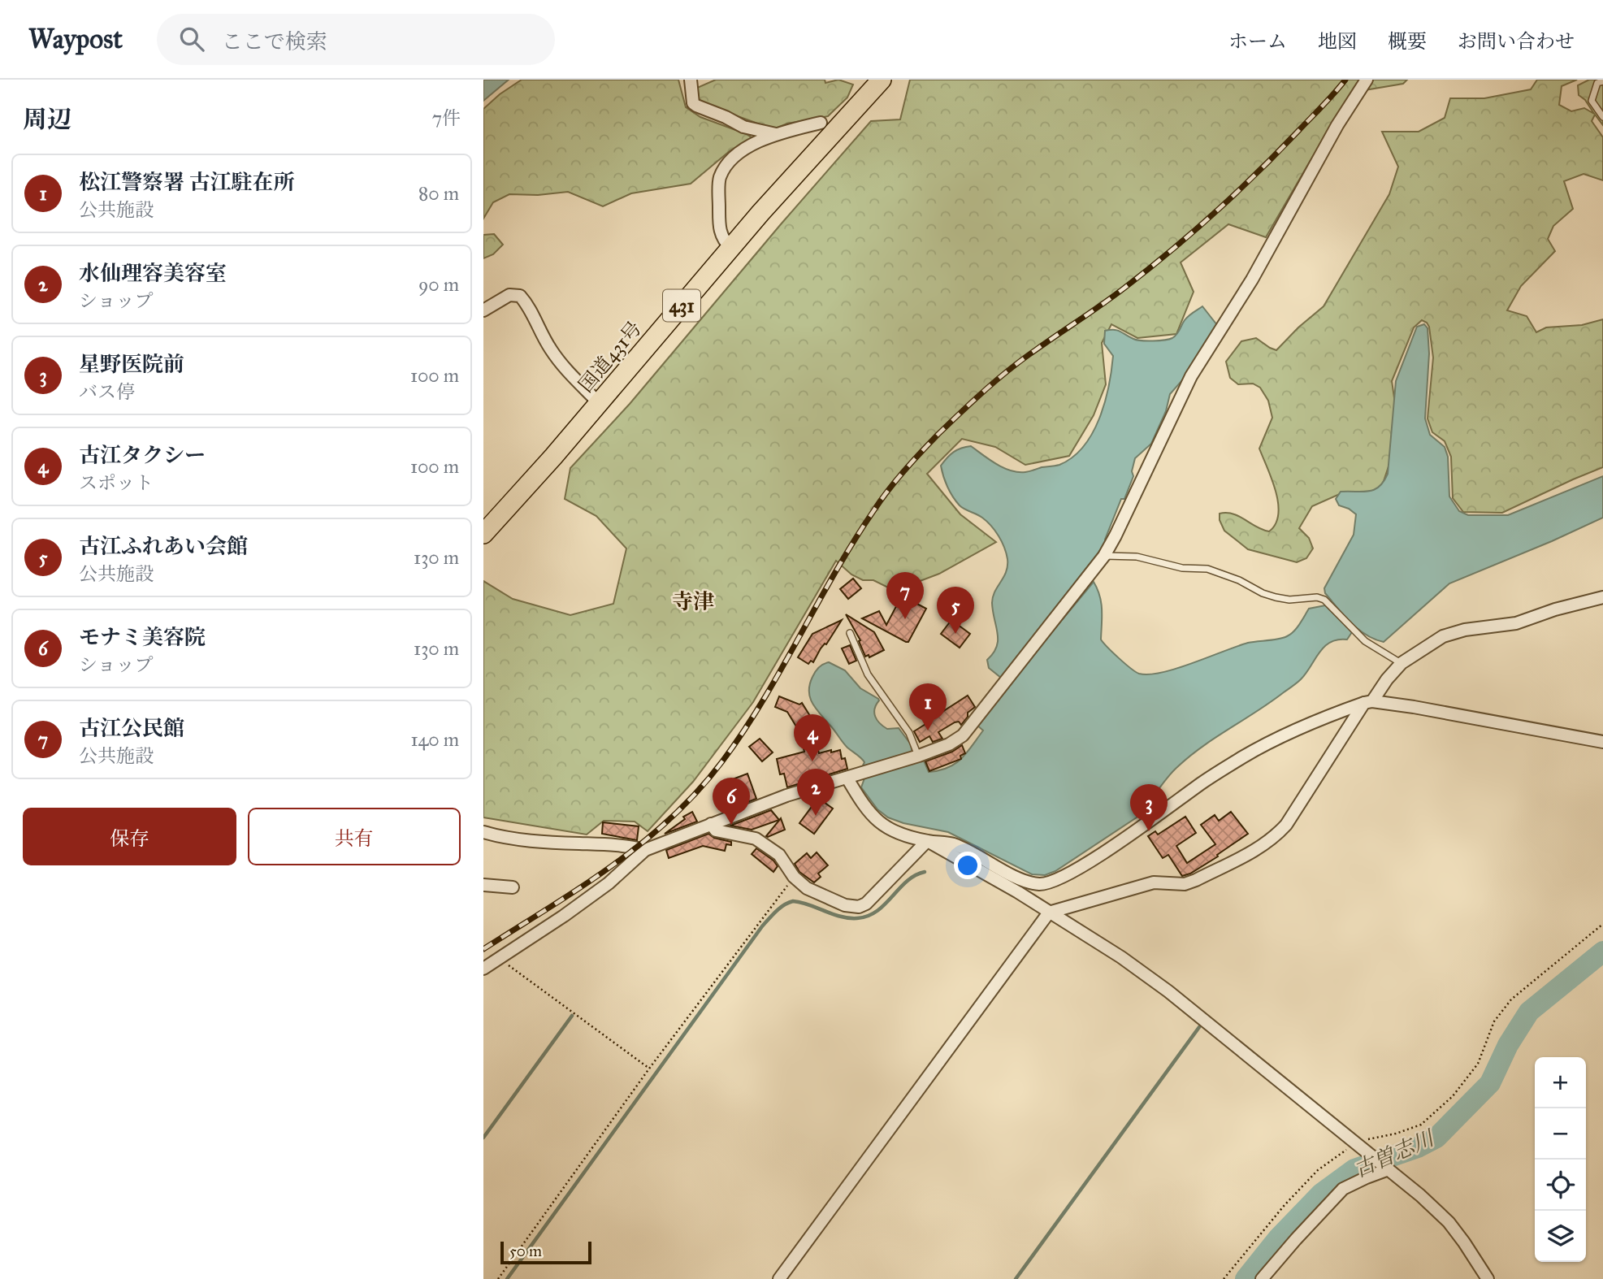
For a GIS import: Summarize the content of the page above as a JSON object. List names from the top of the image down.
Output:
{
  "streets": {
    "highway": ["431", "国道431号"]
  },
  "districts": ["寺津"],
  "water": ["古曽志川"],
  "scale_bar": "50 m",
  "page": {
    "header": "Waypost",
    "search": "ここで検索",
    "nav": [
      "ホーム",
      "地図",
      "概要",
      "お問い合わせ"
    ],
    "heading": ["周辺", "7件"],
    "list": [
      {
        "mark": "1",
        "name": "松江警察署 古江駐在所",
        "note": "公共施設",
        "value": "80 m"
      },
      {
        "mark": "2",
        "name": "水仙理容美容室",
        "note": "ショップ",
        "value": "90 m"
      },
      {
        "mark": "3",
        "name": "星野医院前",
        "note": "バス停",
        "value": "100 m"
      },
      {
        "mark": "4",
        "name": "古江タクシー",
        "note": "スポット",
        "value": "100 m"
      },
      {
        "mark": "5",
        "name": "古江ふれあい会館",
        "note": "公共施設",
        "value": "130 m"
      },
      {
        "mark": "6",
        "name": "モナミ美容院",
        "note": "ショップ",
        "value": "130 m"
      },
      {
        "mark": "7",
        "name": "古江公民館",
        "note": "公共施設",
        "value": "140 m"
      }
    ],
    "pins": [
      "7",
      "5",
      "1",
      "4",
      "2",
      "6",
      "3"
    ],
    "buttons": ["保存", "共有"],
    "map_buttons": ["+", "−"],
    "scale": "50 m"
  }
}
